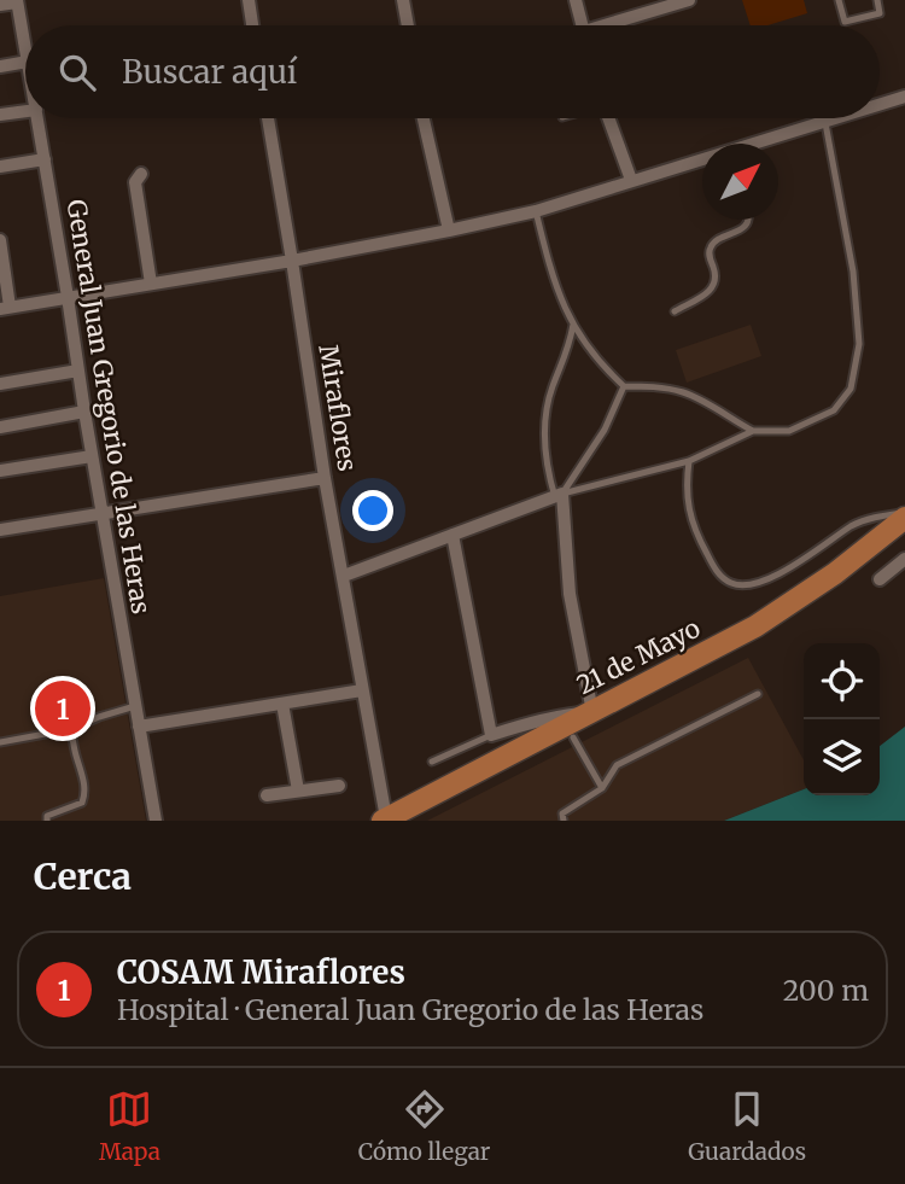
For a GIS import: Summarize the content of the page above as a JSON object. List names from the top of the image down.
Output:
{
  "streets": {
    "main road": ["21 de Mayo"],
    "street": ["General Juan Gregorio de las Heras", "Miraflores"]
  },
  "crossings": [
    ["Miraflores", "21 de Mayo"]
  ],
  "north": "top right",
  "page": {
    "search": "Buscar aquí",
    "pins": "1",
    "heading": "Cerca",
    "list": [
      {
        "mark": "1",
        "name": "COSAM Miraflores",
        "note": "Hospital · General Juan Gregorio de las Heras",
        "value": "200 m"
      }
    ],
    "nav": ["Mapa", "Cómo llegar", "Guardados"]
  }
}
